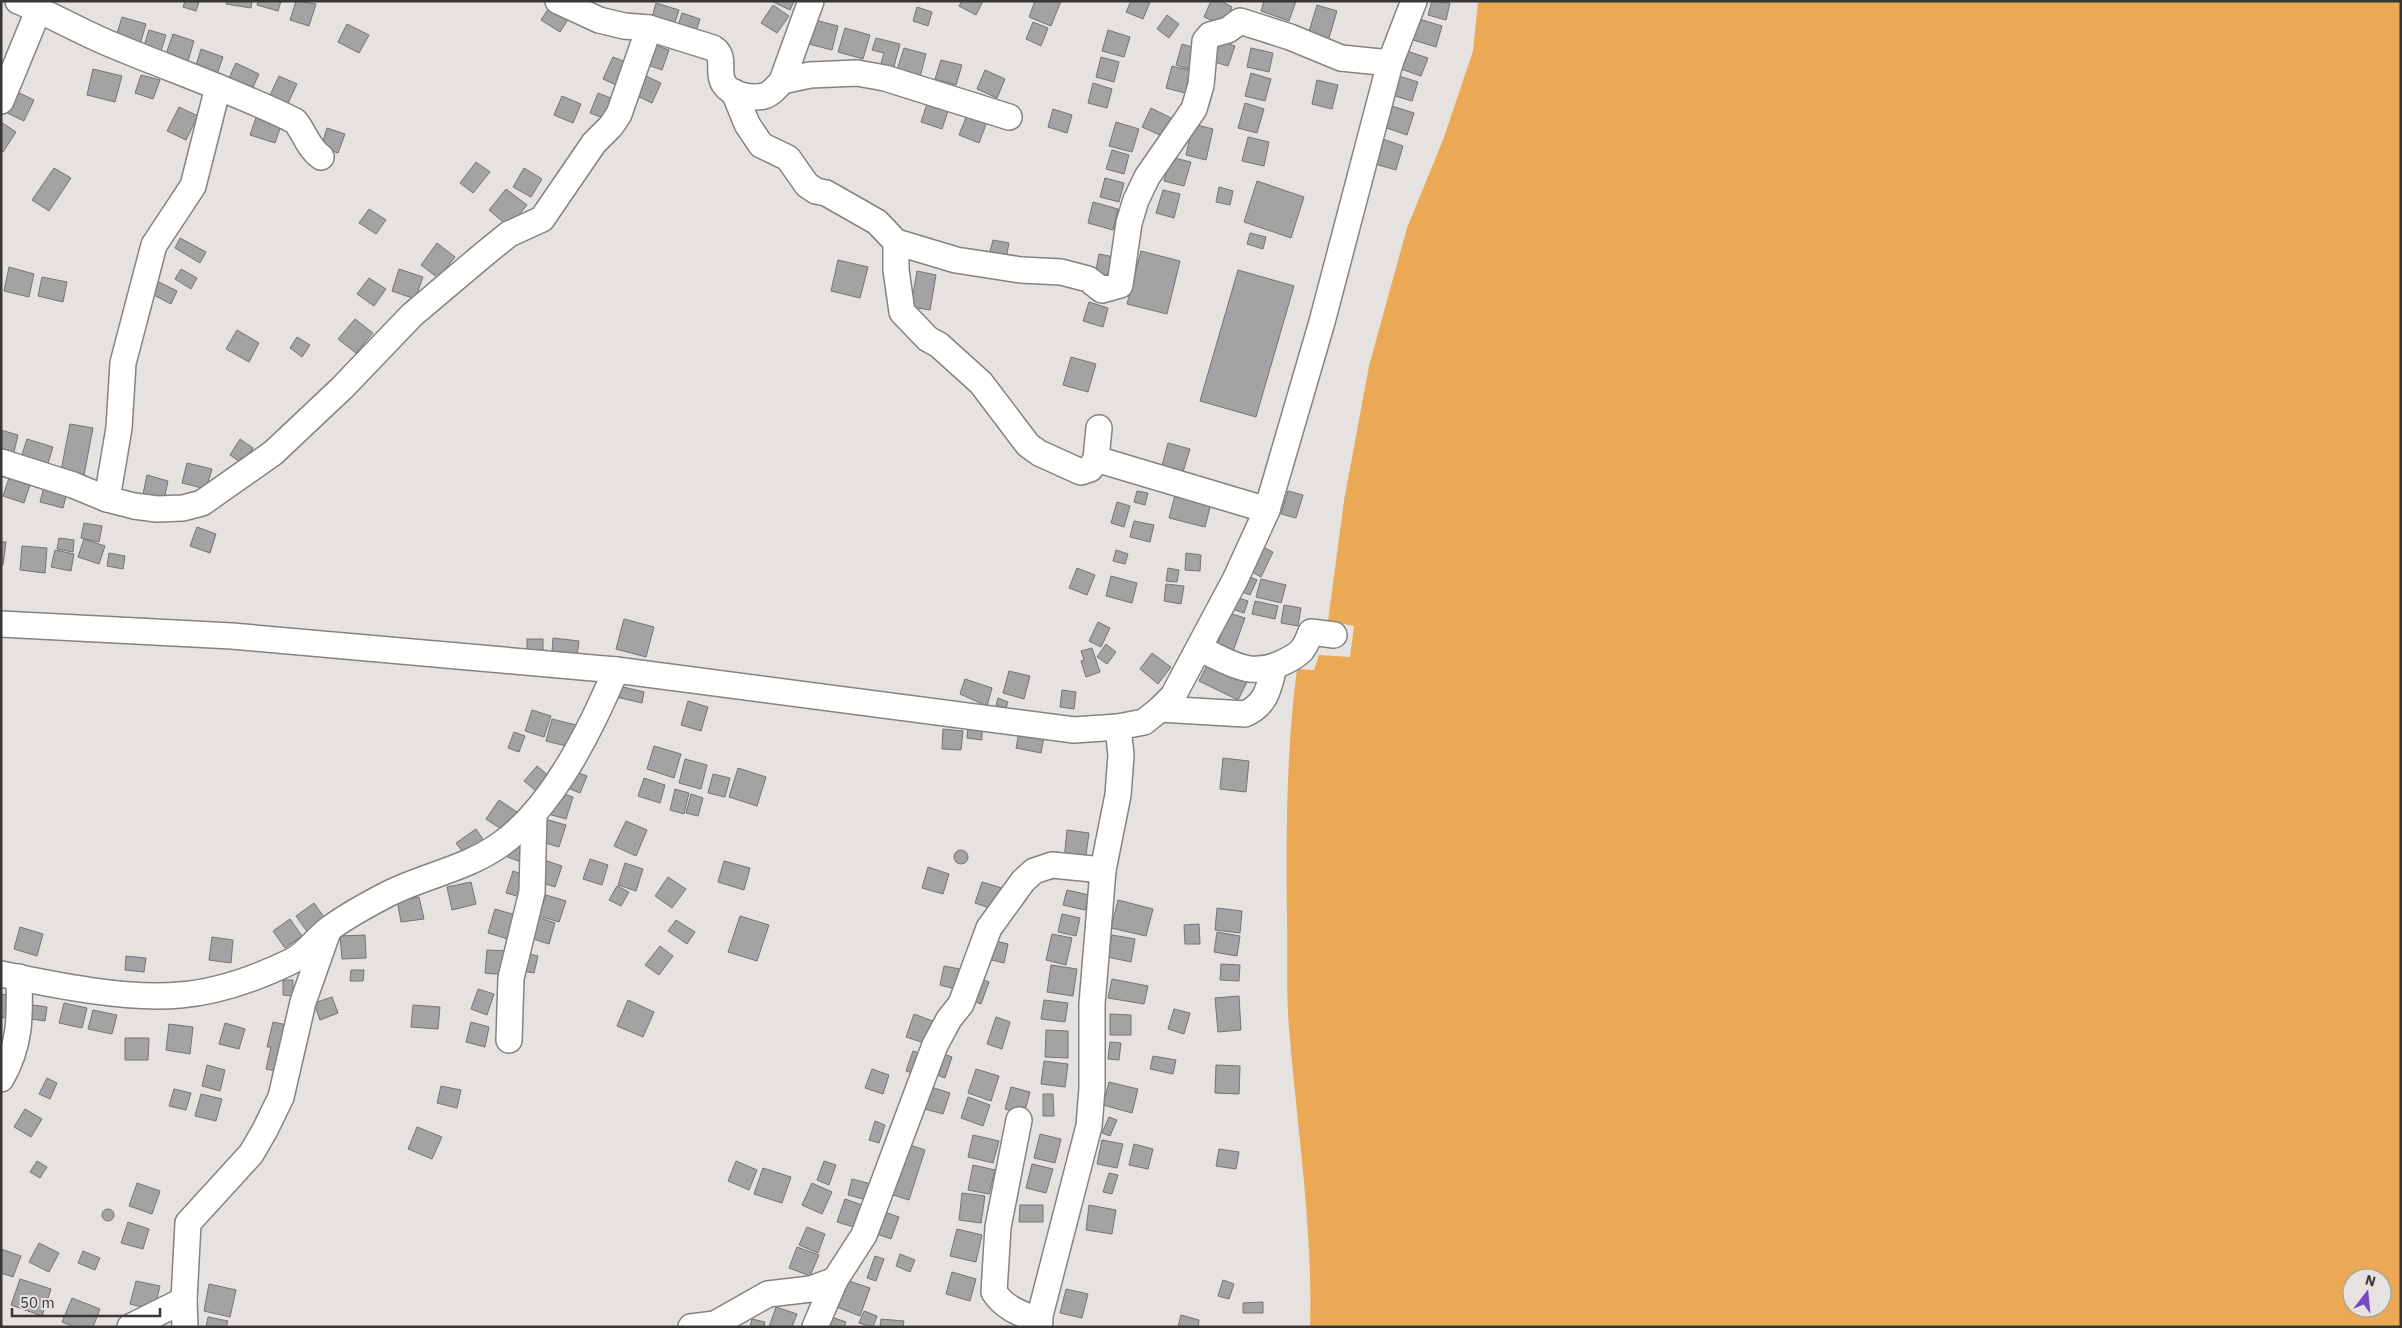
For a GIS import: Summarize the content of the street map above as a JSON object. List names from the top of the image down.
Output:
{
  "scale_bar": "50 m",
  "north": "top"
}
